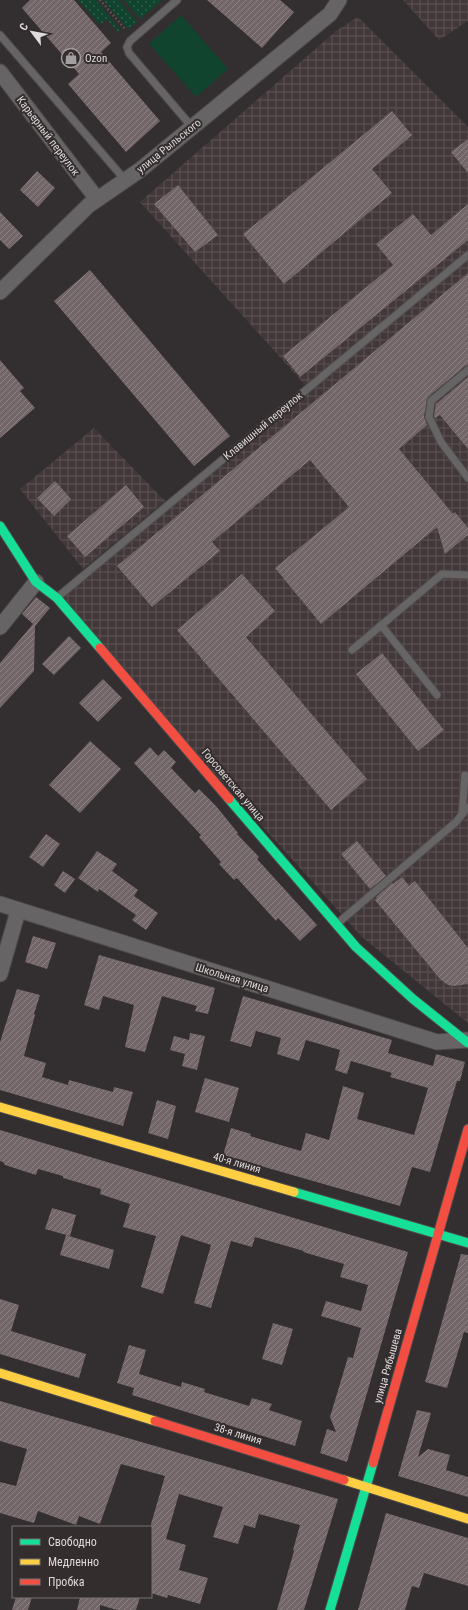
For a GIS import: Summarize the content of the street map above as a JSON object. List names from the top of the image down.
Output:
{
  "streets": {
    "street": [
      "Карьерный переулок",
      "улица Рыльского",
      "Горсоветская улица",
      "Школьная улица",
      "40-я линия",
      "улица Рябышева",
      "38-я линия"
    ],
    "lane": ["Клавишный переулок"]
  },
  "crossings": [
    ["Карьерный переулок", "улица Рыльского"],
    ["Клавишный переулок", "Горсоветская улица"],
    ["Горсоветская улица", "Школьная улица"],
    ["40-я линия", "улица Рябышева"],
    ["улица Рябышева", "38-я линия"]
  ],
  "places": {
    "shop": ["Ozon"]
  },
  "legend": ["Свободно", "Медленно", "Пробка"],
  "north": "top left"
}
